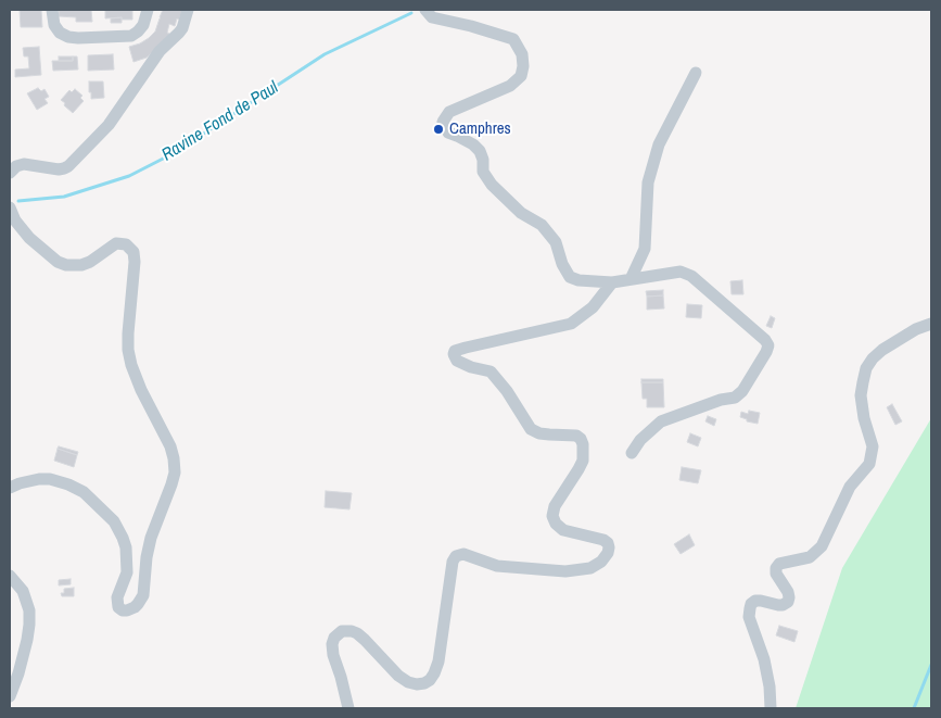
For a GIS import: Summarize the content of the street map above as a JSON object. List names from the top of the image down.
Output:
{
  "water": ["Ravine Fond de Paul"],
  "places": ["Camphres"]
}
